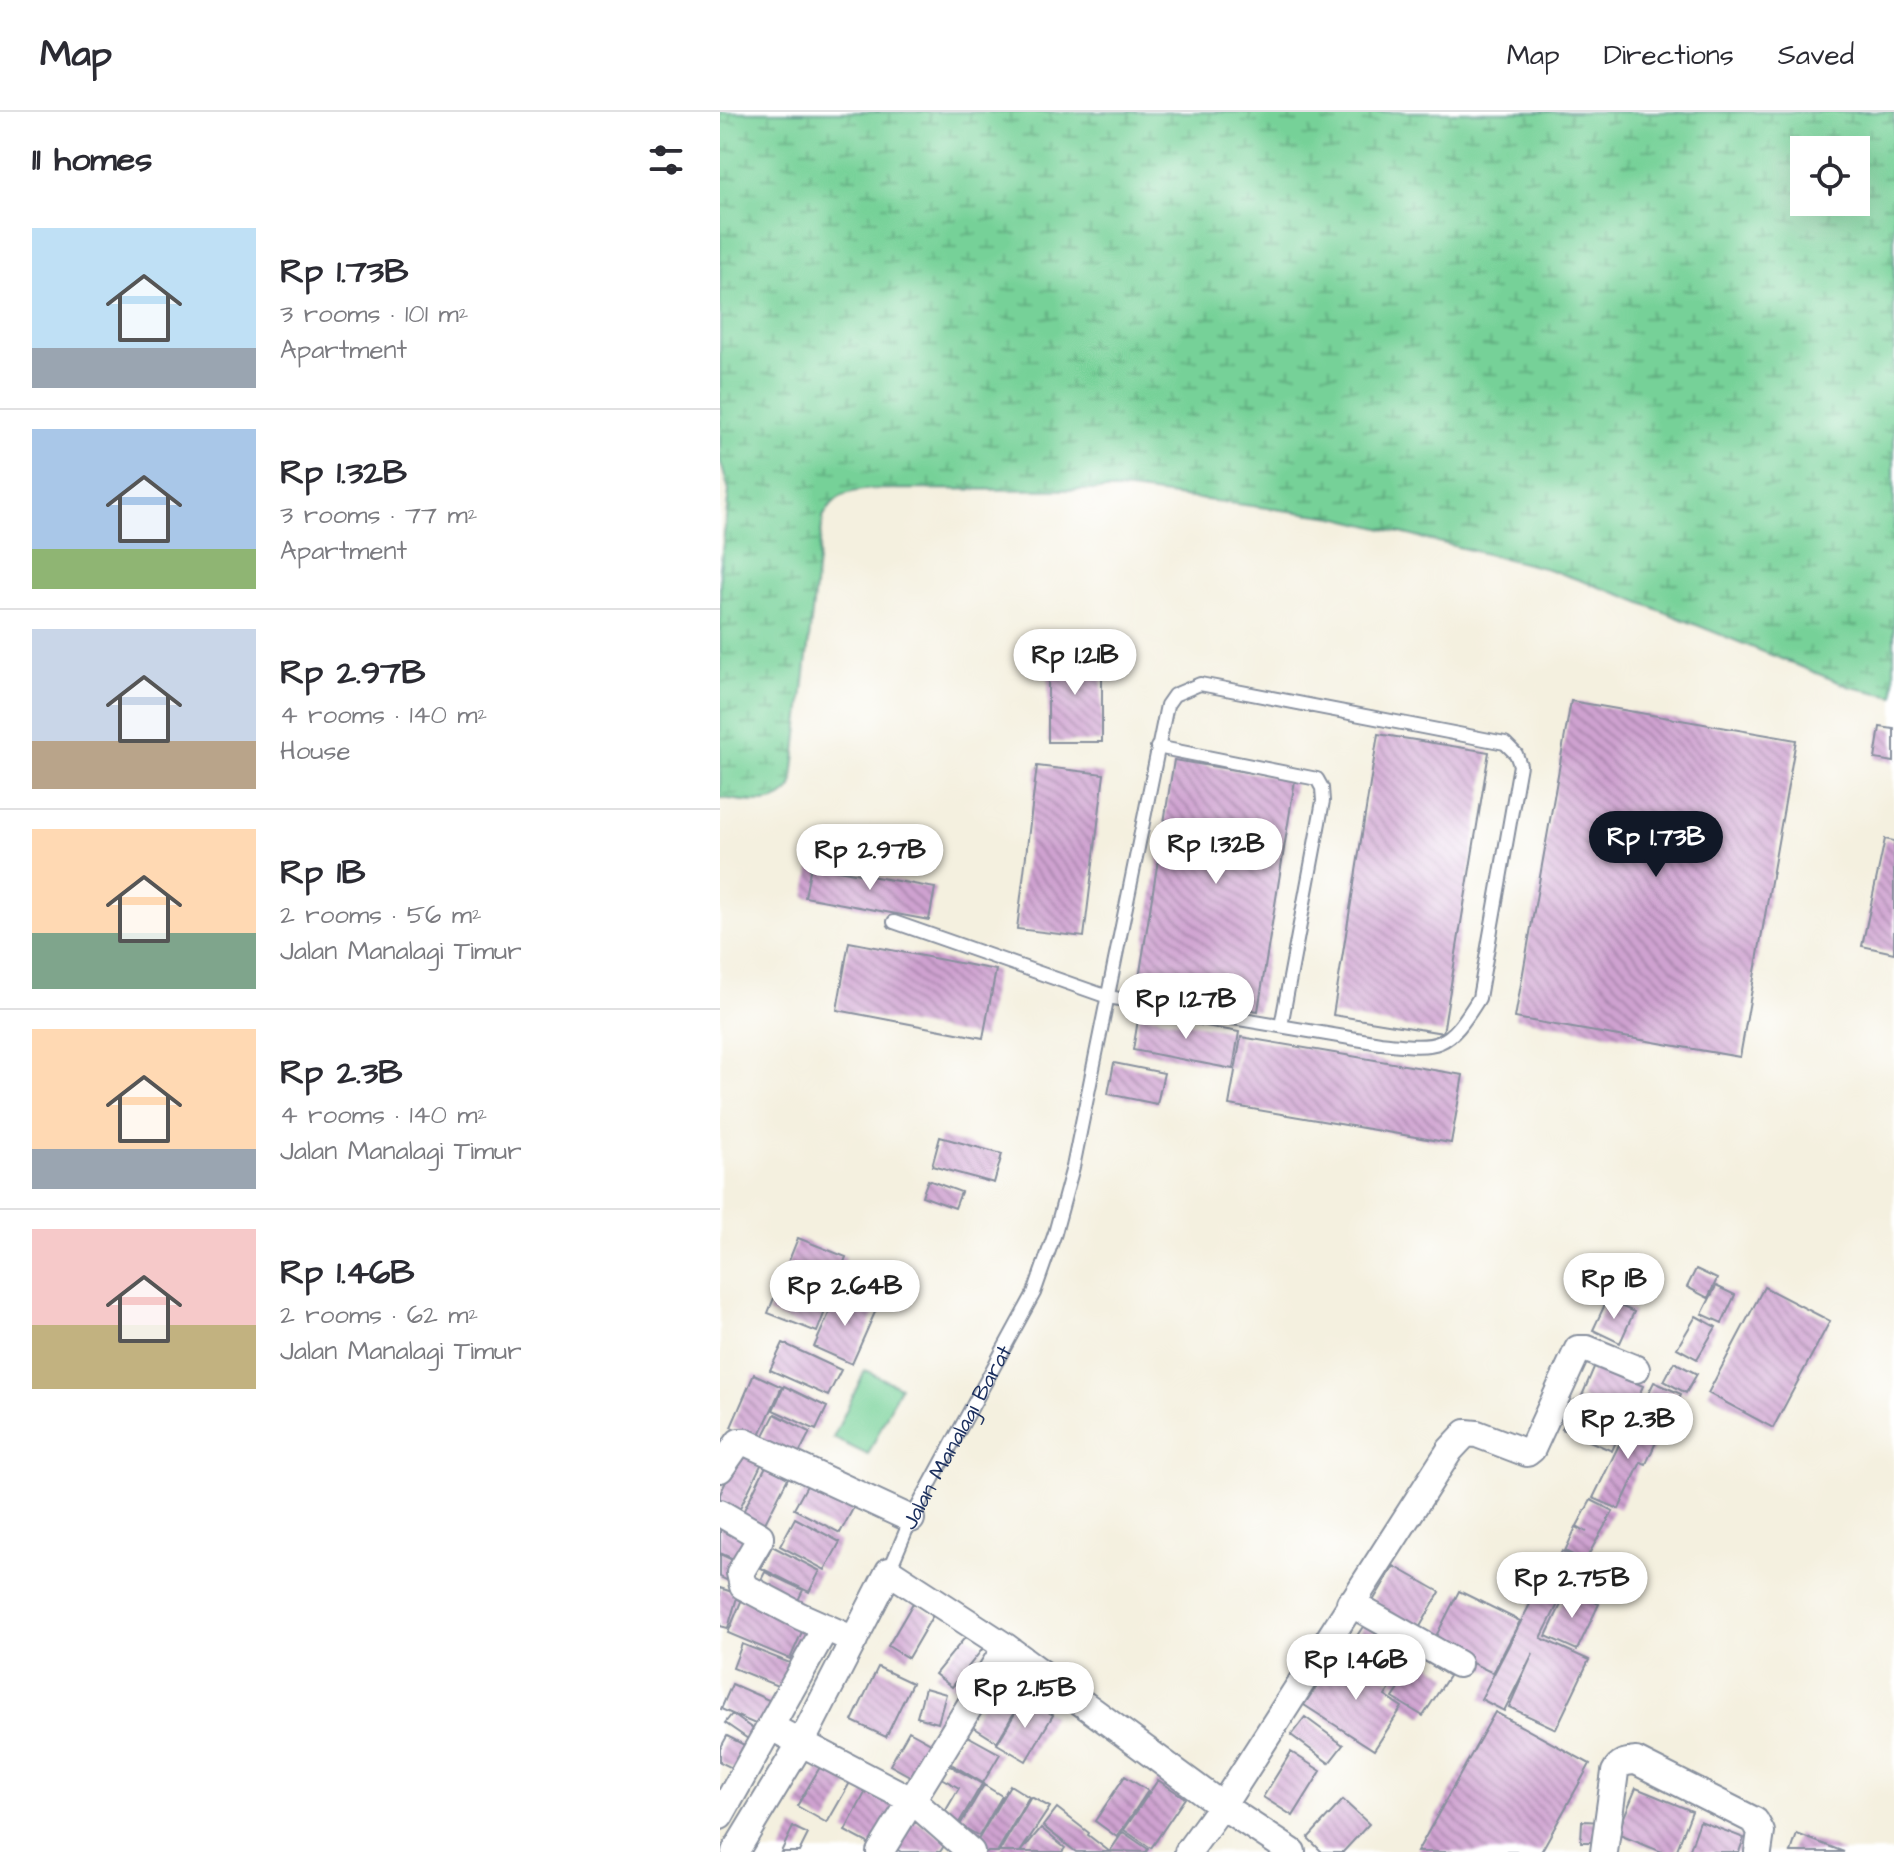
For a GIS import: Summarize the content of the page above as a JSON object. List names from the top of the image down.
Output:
{
  "streets": {
    "street": ["Jalan Manalagi Barat"]
  },
  "page": {
    "header": "Map",
    "nav": ["Map", "Directions", "Saved"],
    "heading": "11 homes",
    "list": [
      {
        "name": "Rp 1.73B",
        "note": "3 rooms · 101 m² · Apartment"
      },
      {
        "name": "Rp 1.32B",
        "note": "3 rooms · 77 m² · Apartment"
      },
      {
        "name": "Rp 2.97B",
        "note": "4 rooms · 140 m² · House"
      },
      {
        "name": "Rp 1B",
        "note": "2 rooms · 56 m² · Jalan Manalagi Timur"
      },
      {
        "name": "Rp 2.3B",
        "note": "4 rooms · 140 m² · Jalan Manalagi Timur"
      },
      {
        "name": "Rp 1.46B",
        "note": "2 rooms · 62 m² · Jalan Manalagi Timur"
      }
    ],
    "price": [
      "Rp 1.21B",
      "Rp 1.73B",
      "Rp 1.32B",
      "Rp 2.97B",
      "Rp 1.27B",
      "Rp 1B",
      "Rp 2.64B",
      "Rp 2.3B",
      "Rp 2.75B",
      "Rp 1.46B",
      "Rp 2.15B"
    ]
  }
}
